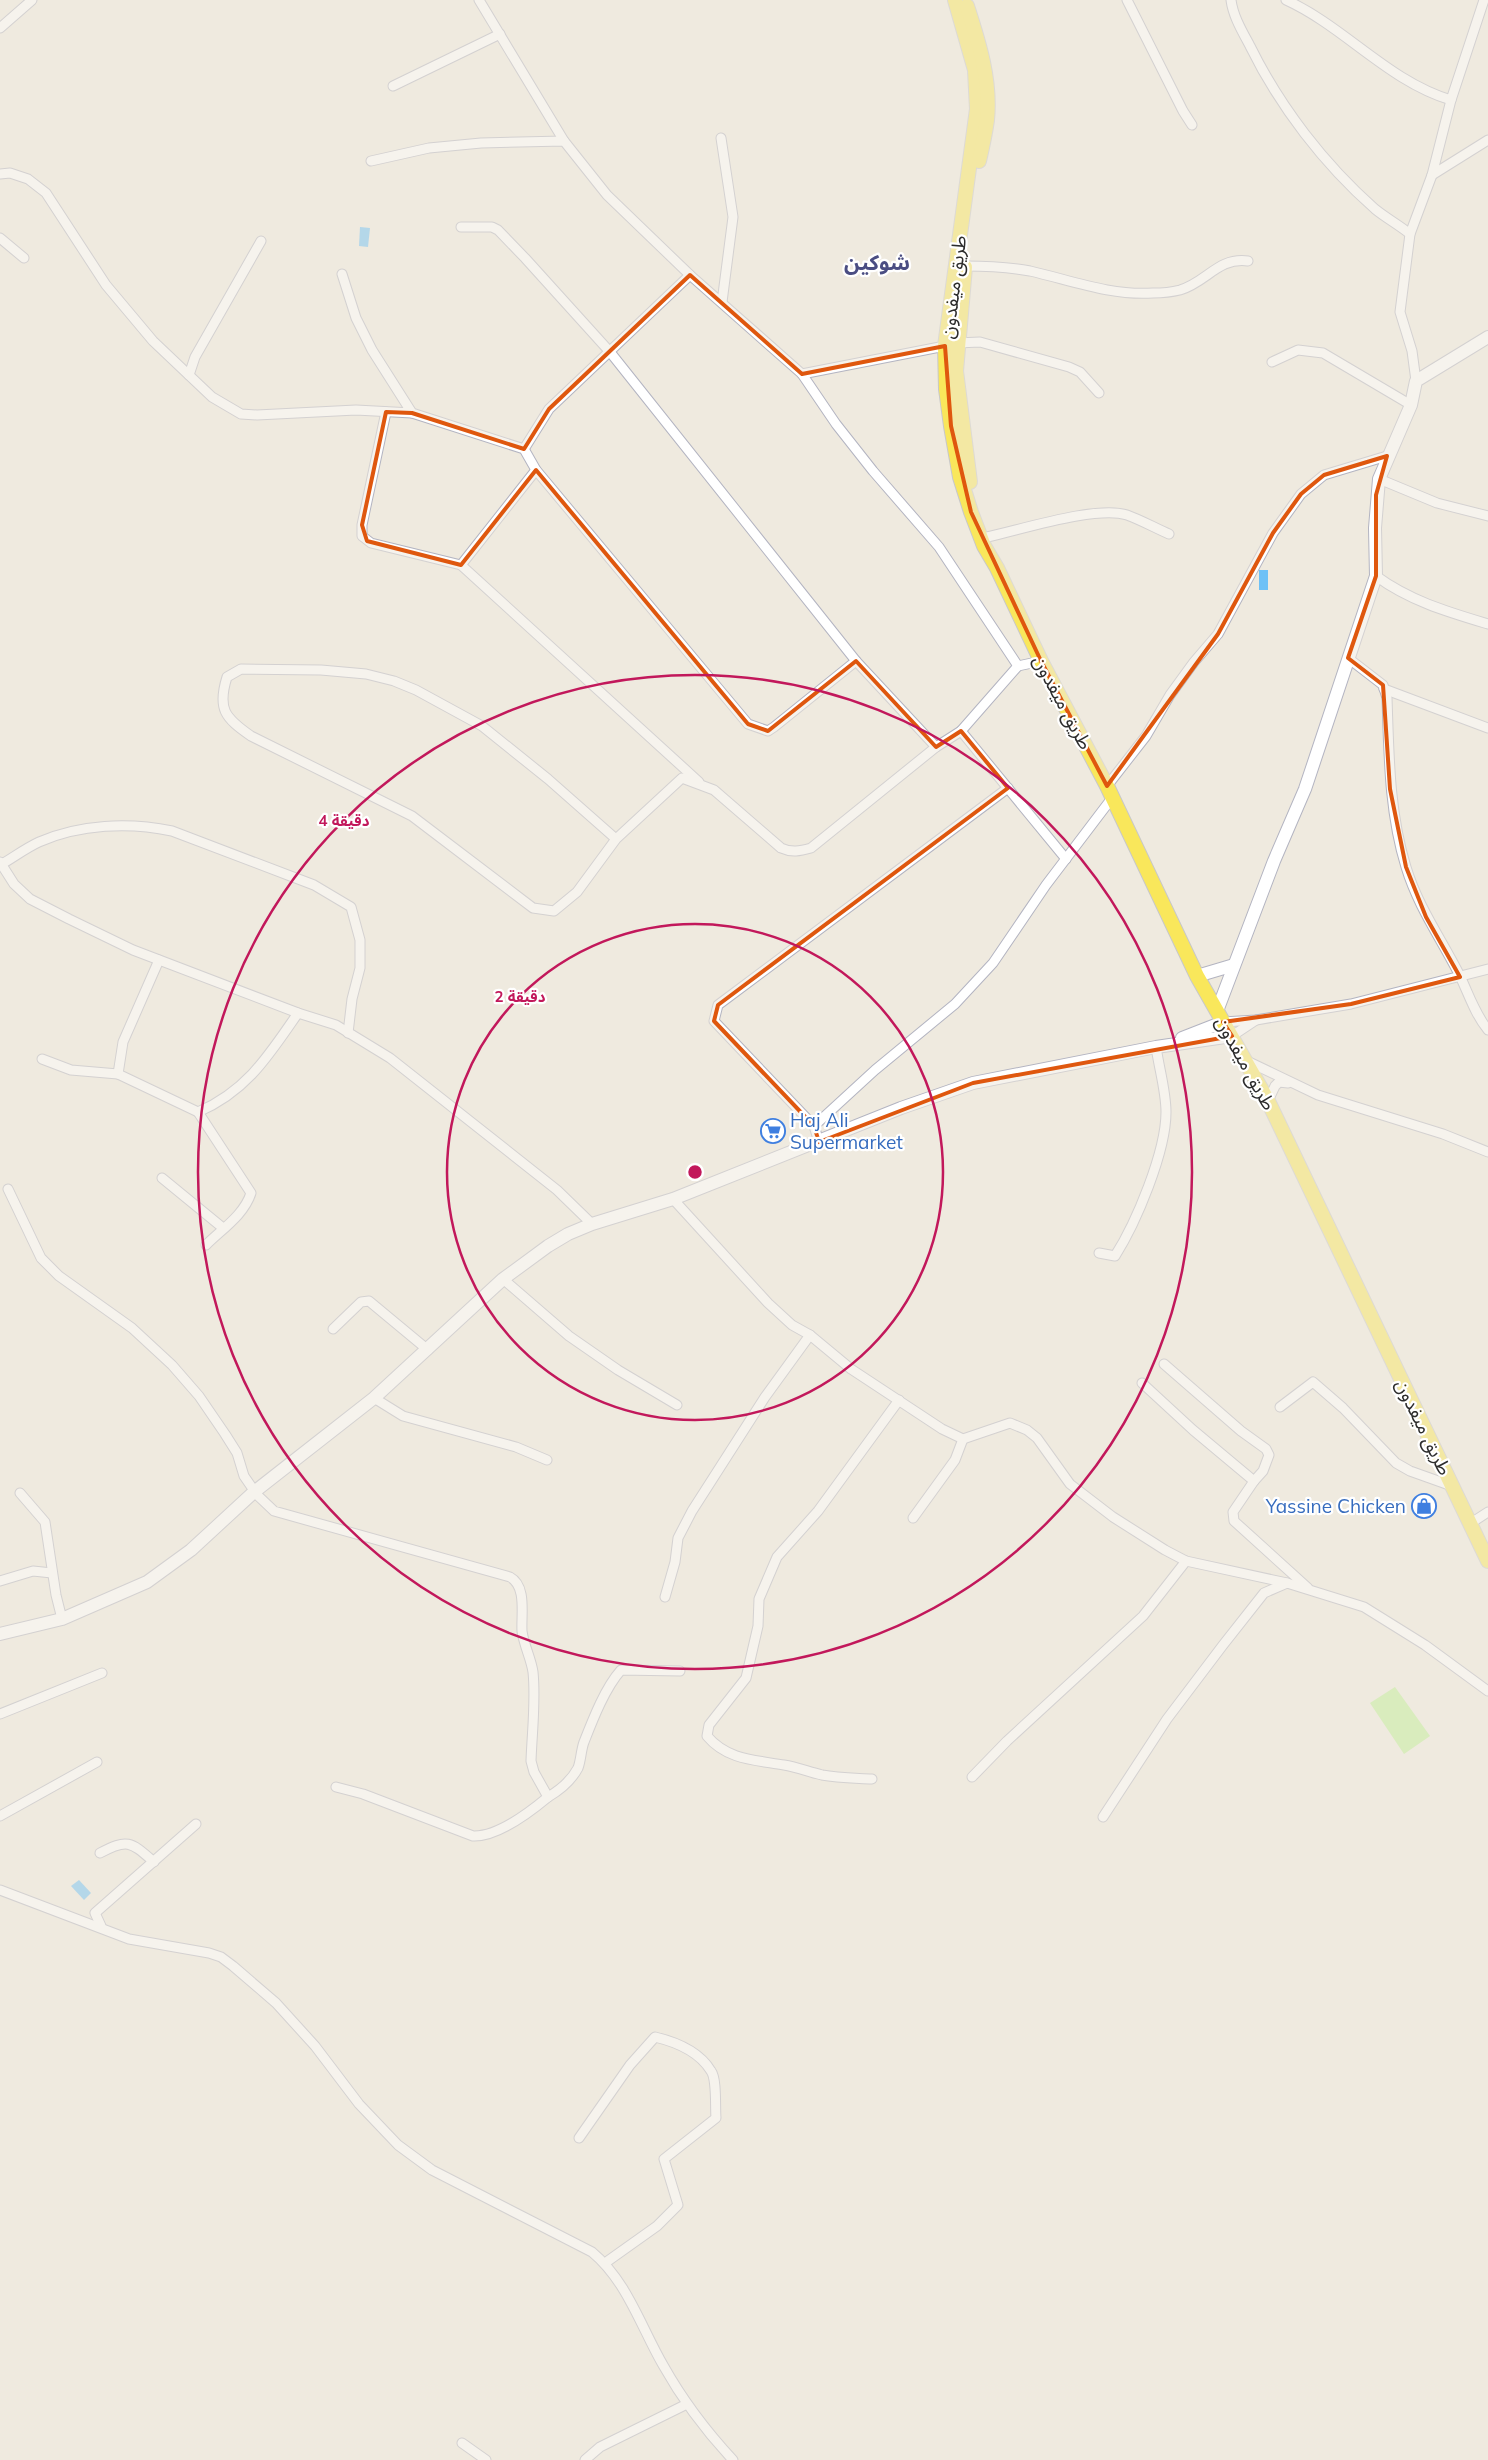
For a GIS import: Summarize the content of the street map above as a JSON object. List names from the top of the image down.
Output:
{
  "streets": {
    "main road": ["طريق ميفدون"]
  },
  "districts": ["شوكين"],
  "places": {
    "supermarket": ["Haj Ali Supermarket"],
    "shop": ["Yassine Chicken"]
  },
  "rings": ["4 دقيقة", "2 دقيقة"]
}
